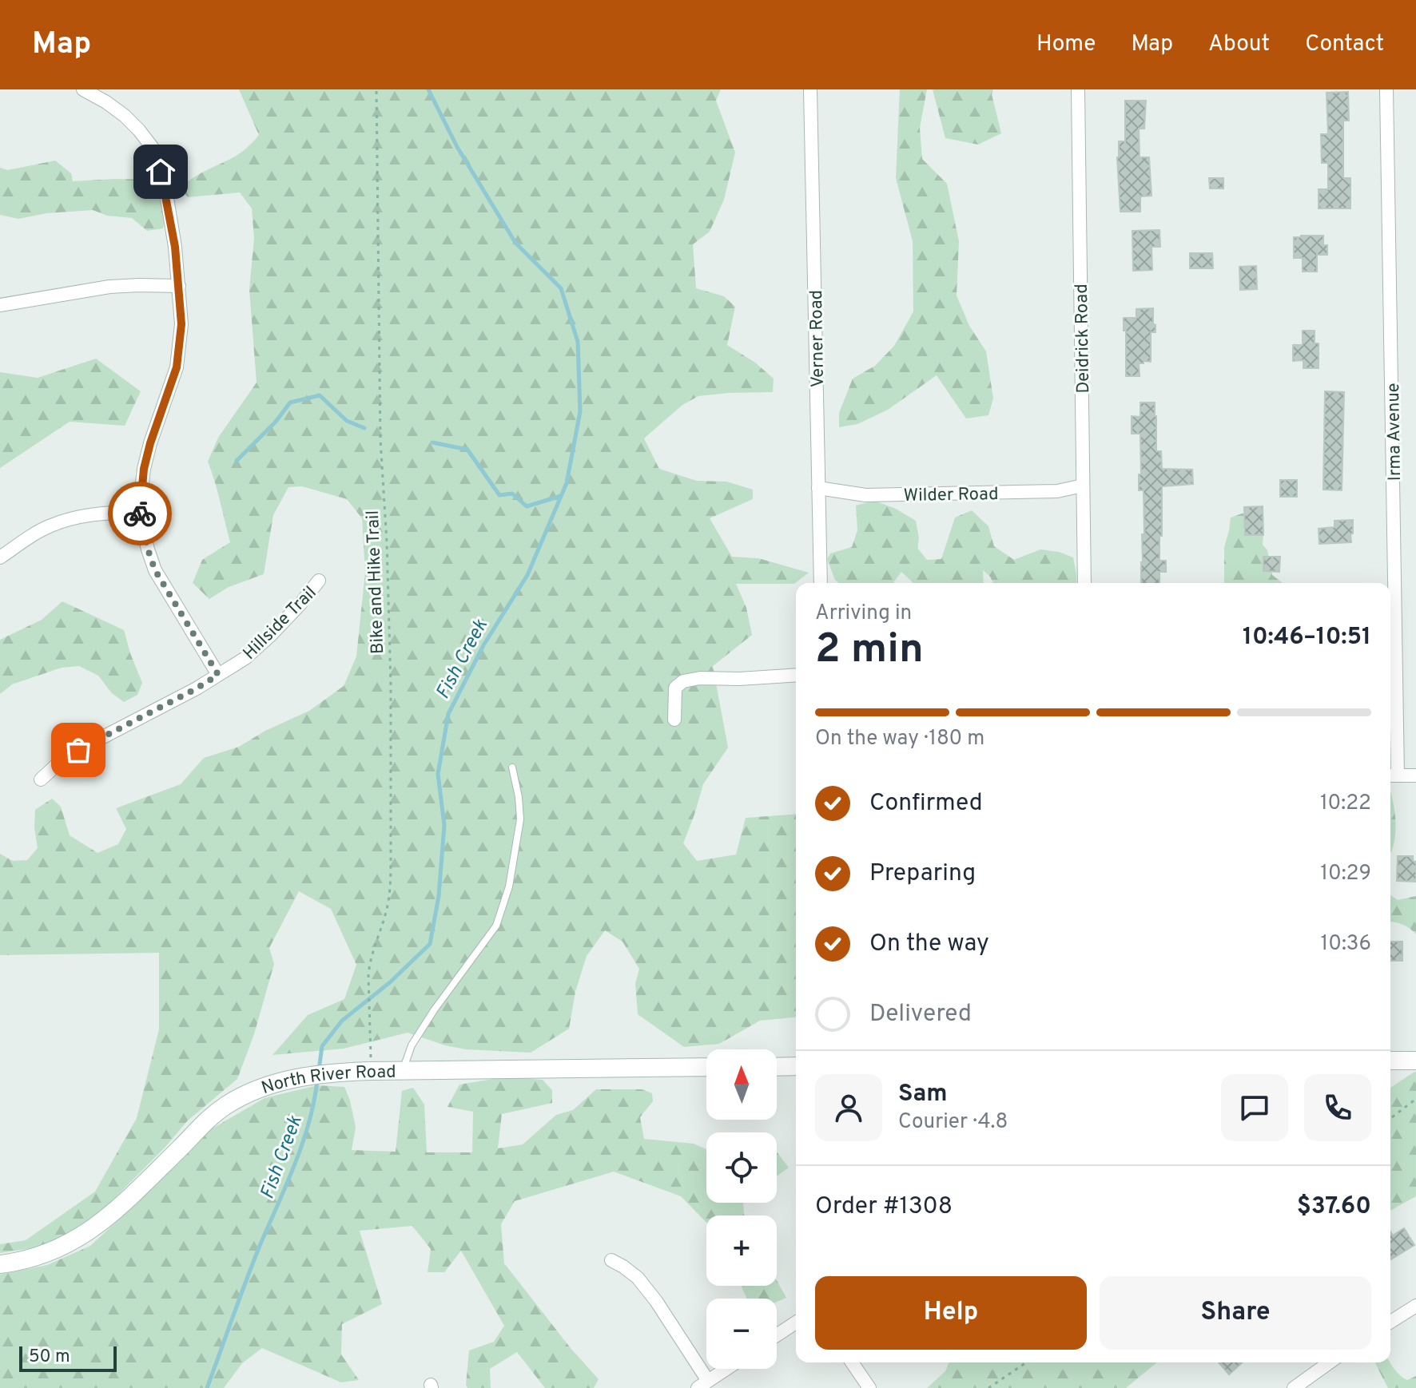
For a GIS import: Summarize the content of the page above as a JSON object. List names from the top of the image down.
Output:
{
  "streets": {
    "street": [
      "Verner Road",
      "Deidrick Road",
      "Irma Avenue",
      "Wilder Road",
      "Hillside Trail",
      "North River Road"
    ],
    "path": ["Bike and Hike Trail"]
  },
  "crossings": [
    ["Verner Road", "Wilder Road"],
    ["Deidrick Road", "Wilder Road"],
    ["Bike and Hike Trail", "North River Road"]
  ],
  "water": ["Fish Creek"],
  "scale_bar": "50 m",
  "north": "top",
  "page": {
    "header": "Map",
    "nav": [
      "Home",
      "Map",
      "About",
      "Contact"
    ],
    "heading": ["2 min", "Arriving in", "10:46–10:51"],
    "panel": [
      "Sam",
      "Courier · 4.8",
      "Order #1308",
      "$37.60"
    ],
    "bar": "On the way · 180 m",
    "list": [
      ["Confirmed", "10:22"],
      ["Preparing", "10:29"],
      ["On the way", "10:36"],
      "Delivered"
    ],
    "map_buttons": ["+", "−"],
    "buttons": ["Help", "Share"],
    "scale": "50 m"
  }
}
